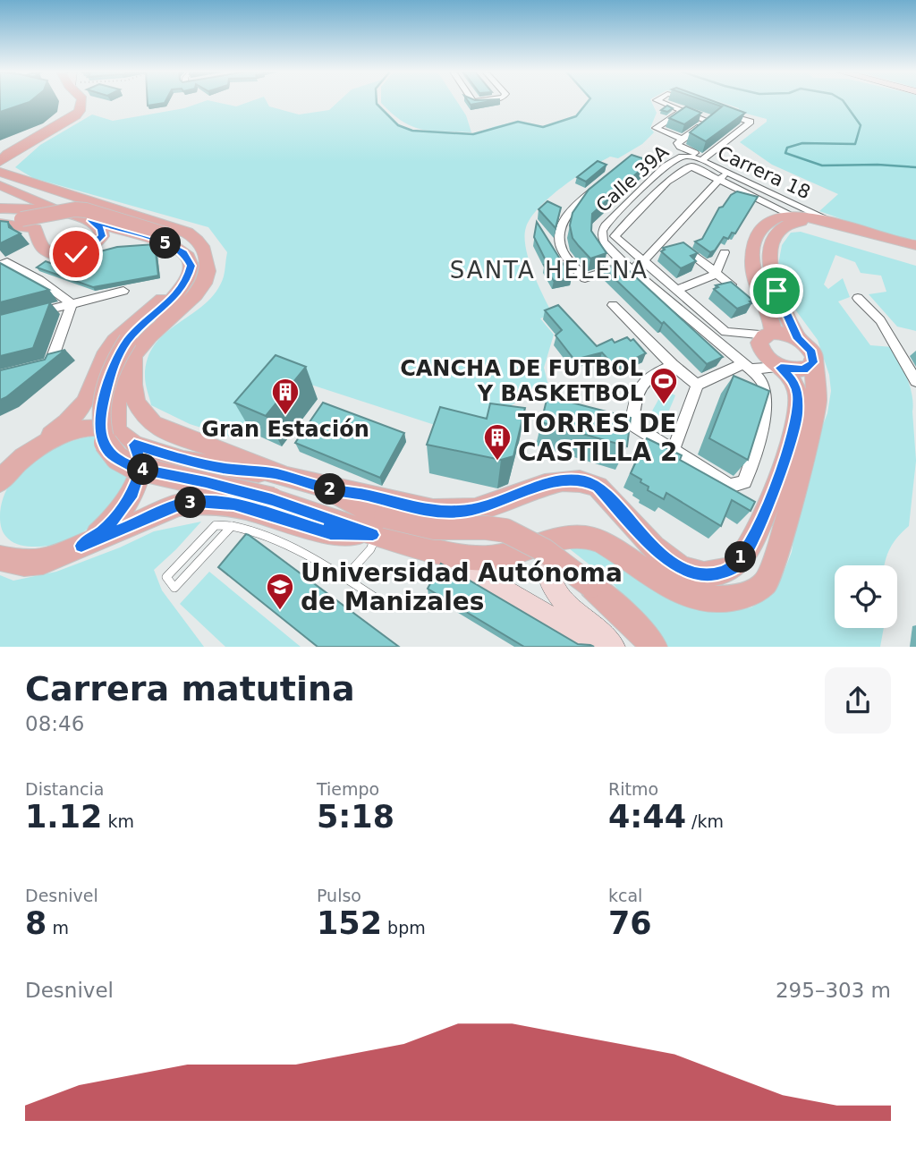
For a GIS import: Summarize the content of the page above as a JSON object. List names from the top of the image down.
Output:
{
  "streets": {
    "street": ["Carrera 18", "Calle 39A"]
  },
  "crossings": [
    ["Carrera 18", "Calle 39A"]
  ],
  "districts": ["SANTA HELENA"],
  "places": {
    "sports": ["CANCHA DE FUTBOL Y BASKETBOL"],
    "building": ["Gran Estación", "TORRES DE CASTILLA 2"],
    "school or university": ["Universidad Autónoma de Manizales"]
  },
  "page": {
    "pins": [
      "5",
      "4",
      "2",
      "3",
      "1"
    ],
    "heading": ["Carrera matutina", "08:46"],
    "stats": [
      ["Distancia", "1.12 km"],
      ["Tiempo", "5:18"],
      ["Ritmo", "4:44 /km"],
      ["Desnivel", "8 m"],
      ["Pulso", "152 bpm"],
      ["kcal", "76"]
    ],
    "chart": ["Desnivel", "295–303 m"]
  }
}
